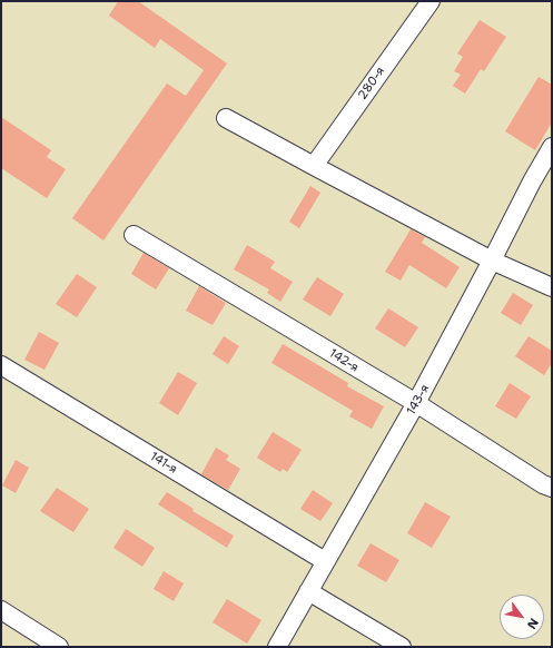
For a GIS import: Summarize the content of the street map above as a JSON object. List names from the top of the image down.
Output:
{
  "streets": {
    "street": [
      "280-я",
      "142-я",
      "143-я",
      "141-я"
    ]
  },
  "crossings": [
    ["142-я", "143-я"],
    ["143-я", "141-я"]
  ],
  "north": "bottom right"
}
